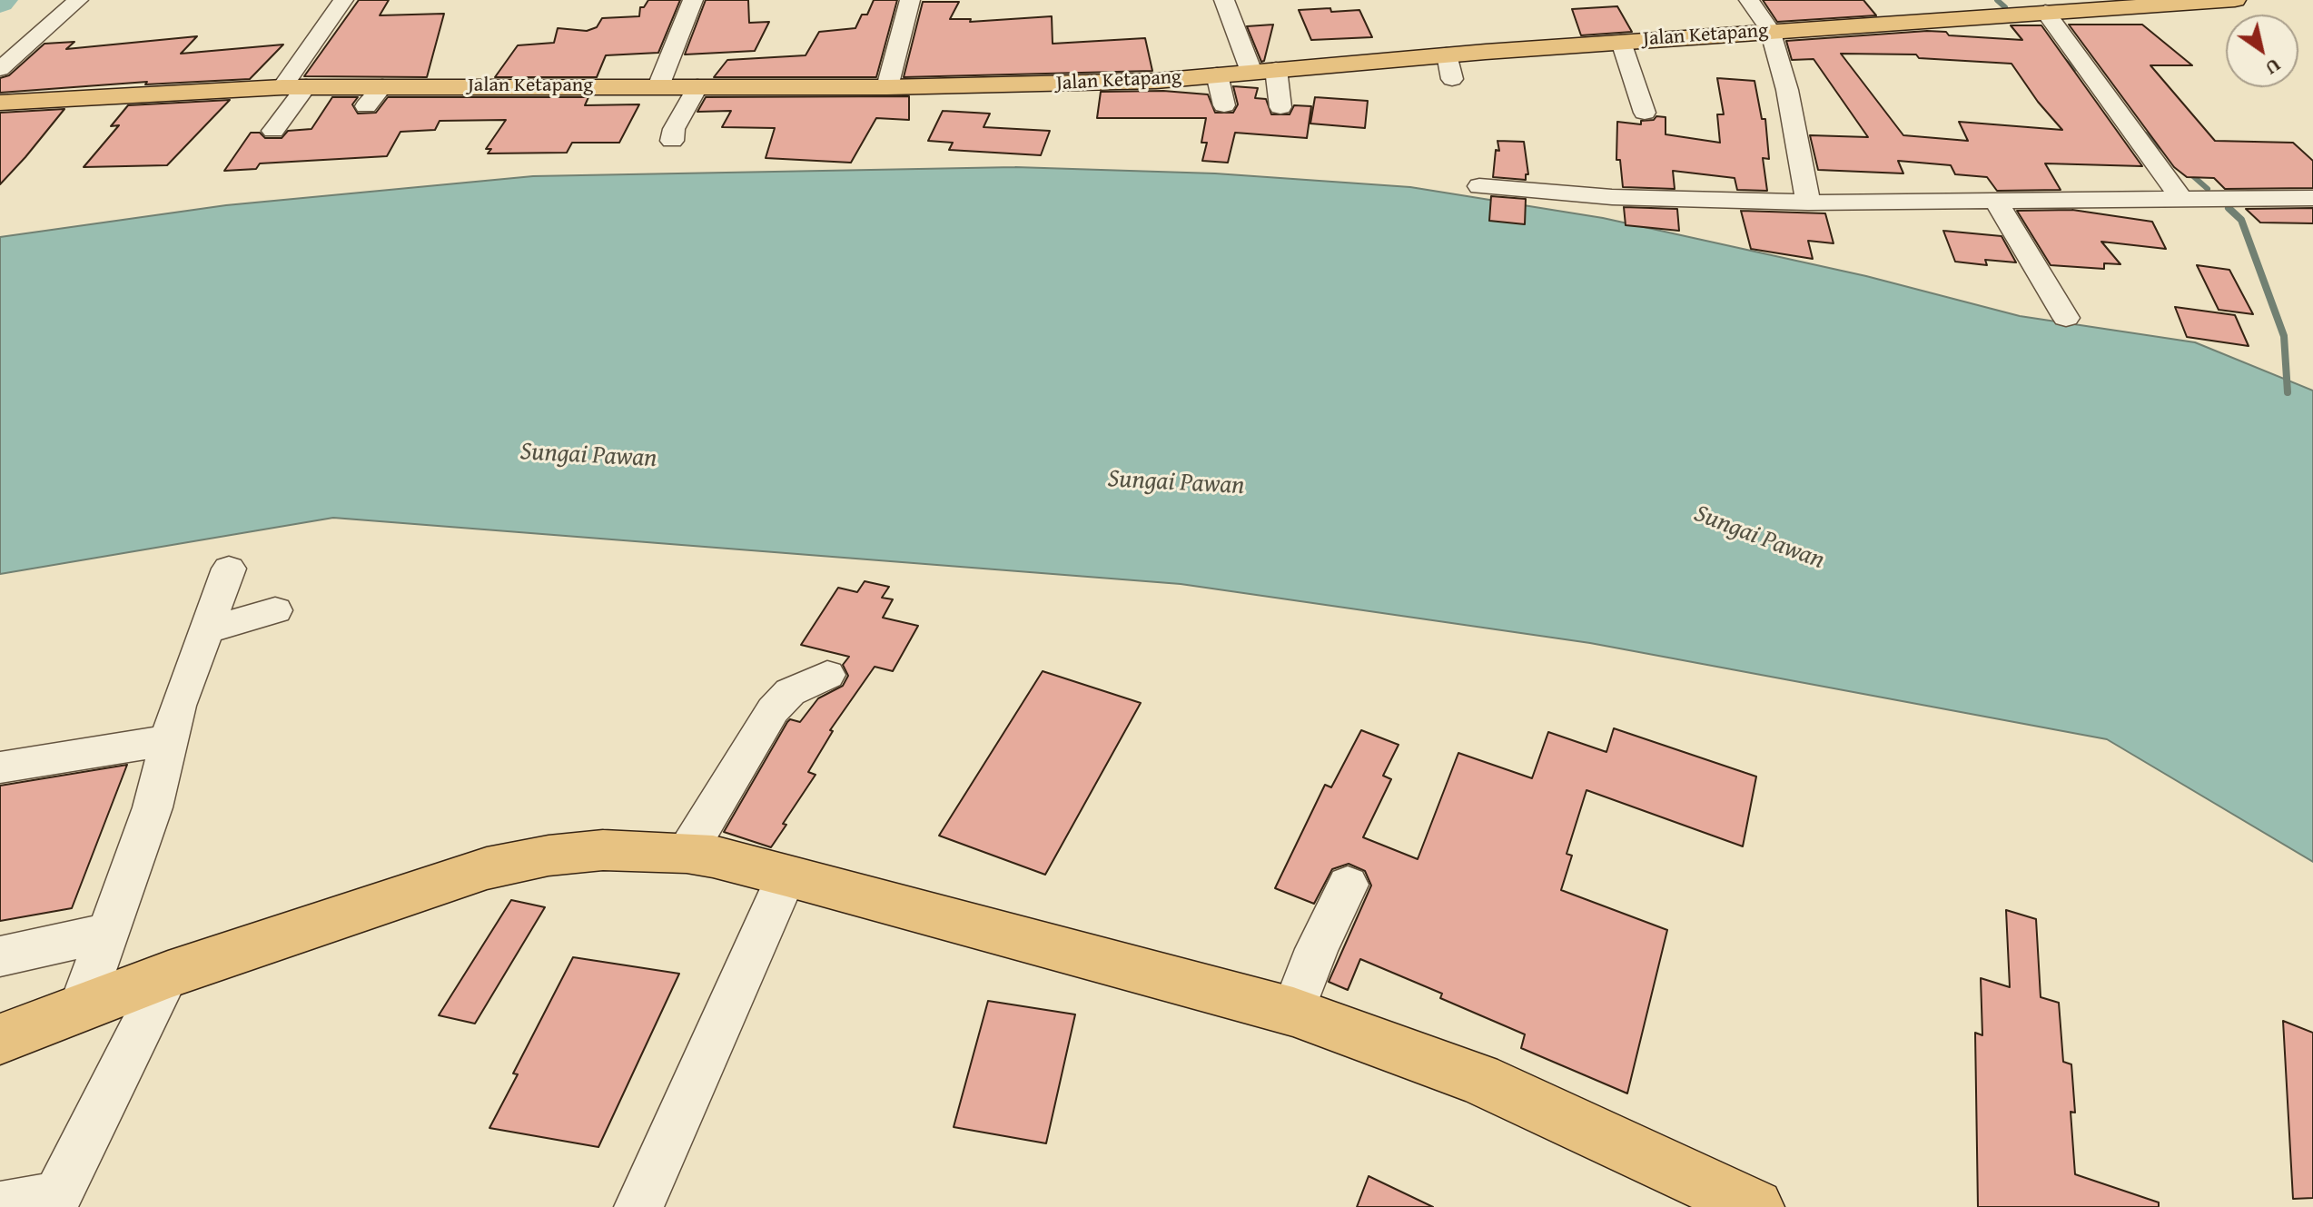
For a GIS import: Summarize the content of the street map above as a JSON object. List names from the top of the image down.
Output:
{
  "streets": {
    "main road": ["Jalan Ketapang"]
  },
  "water": ["Sungai Pawan"],
  "north": "bottom right"
}
